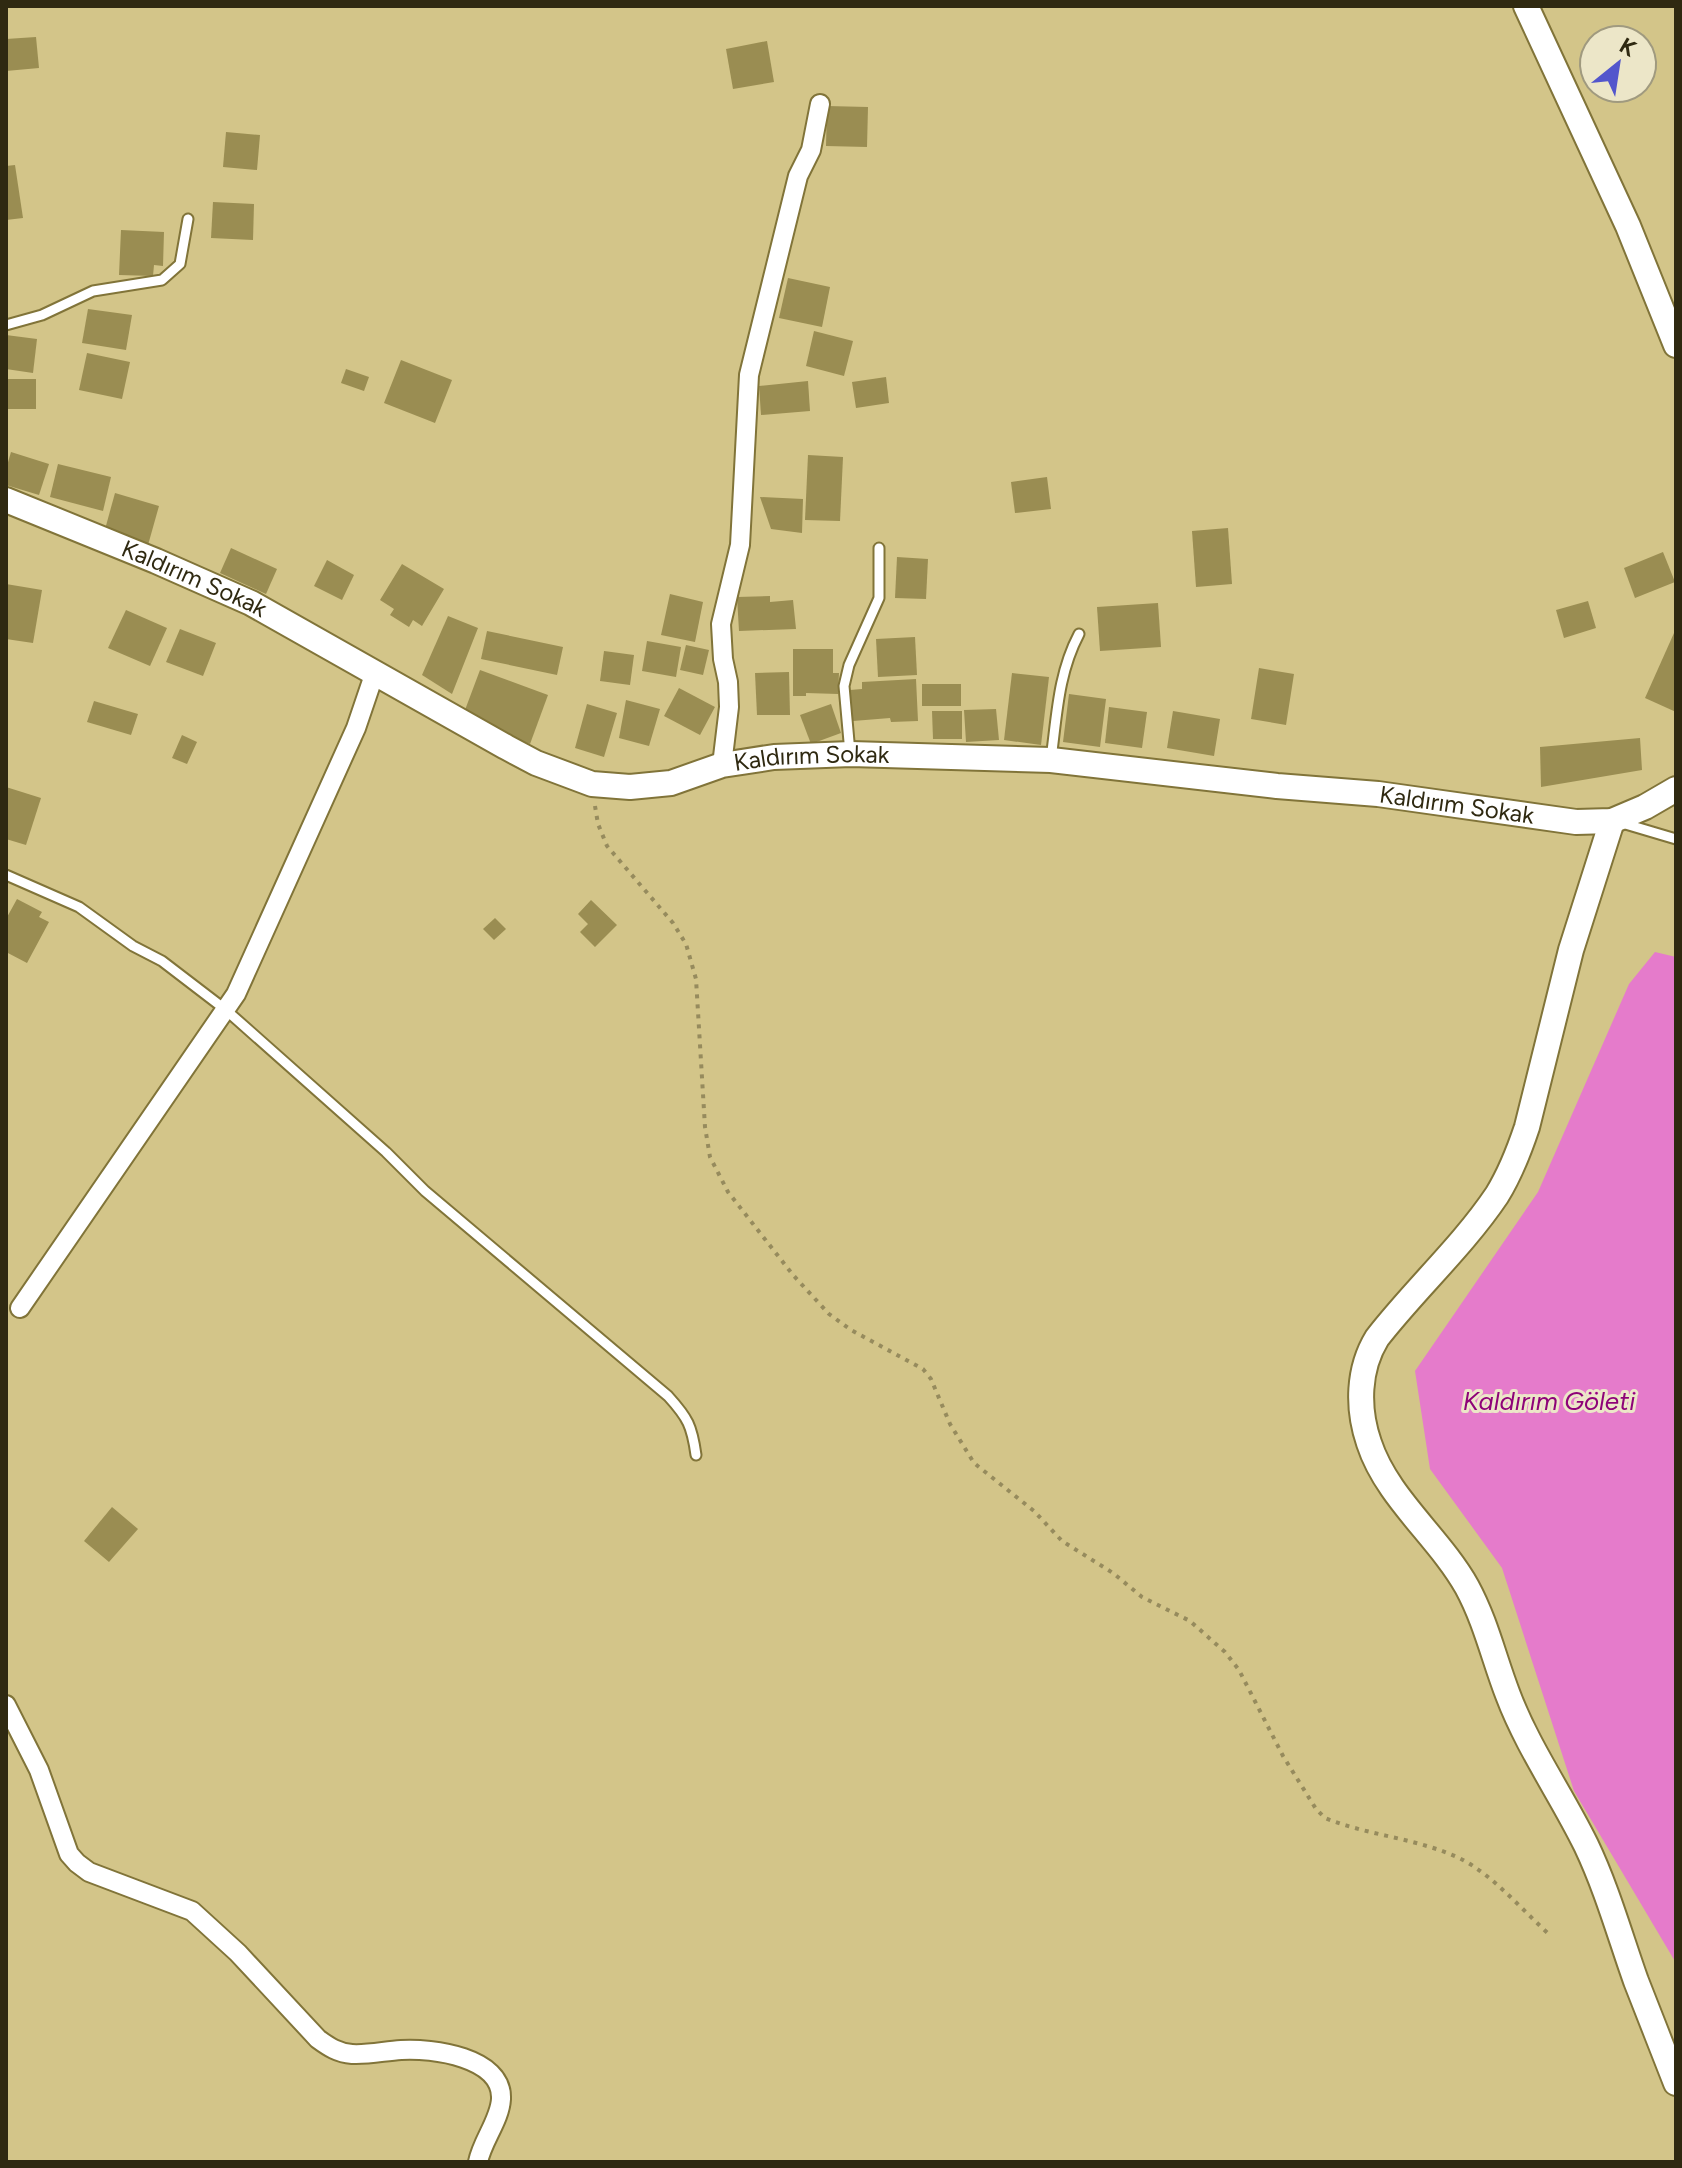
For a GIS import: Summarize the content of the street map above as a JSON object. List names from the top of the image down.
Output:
{
  "streets": {
    "street": ["Kaldırım Sokak"]
  },
  "water": ["Kaldırım Göleti"],
  "north": "top right"
}
